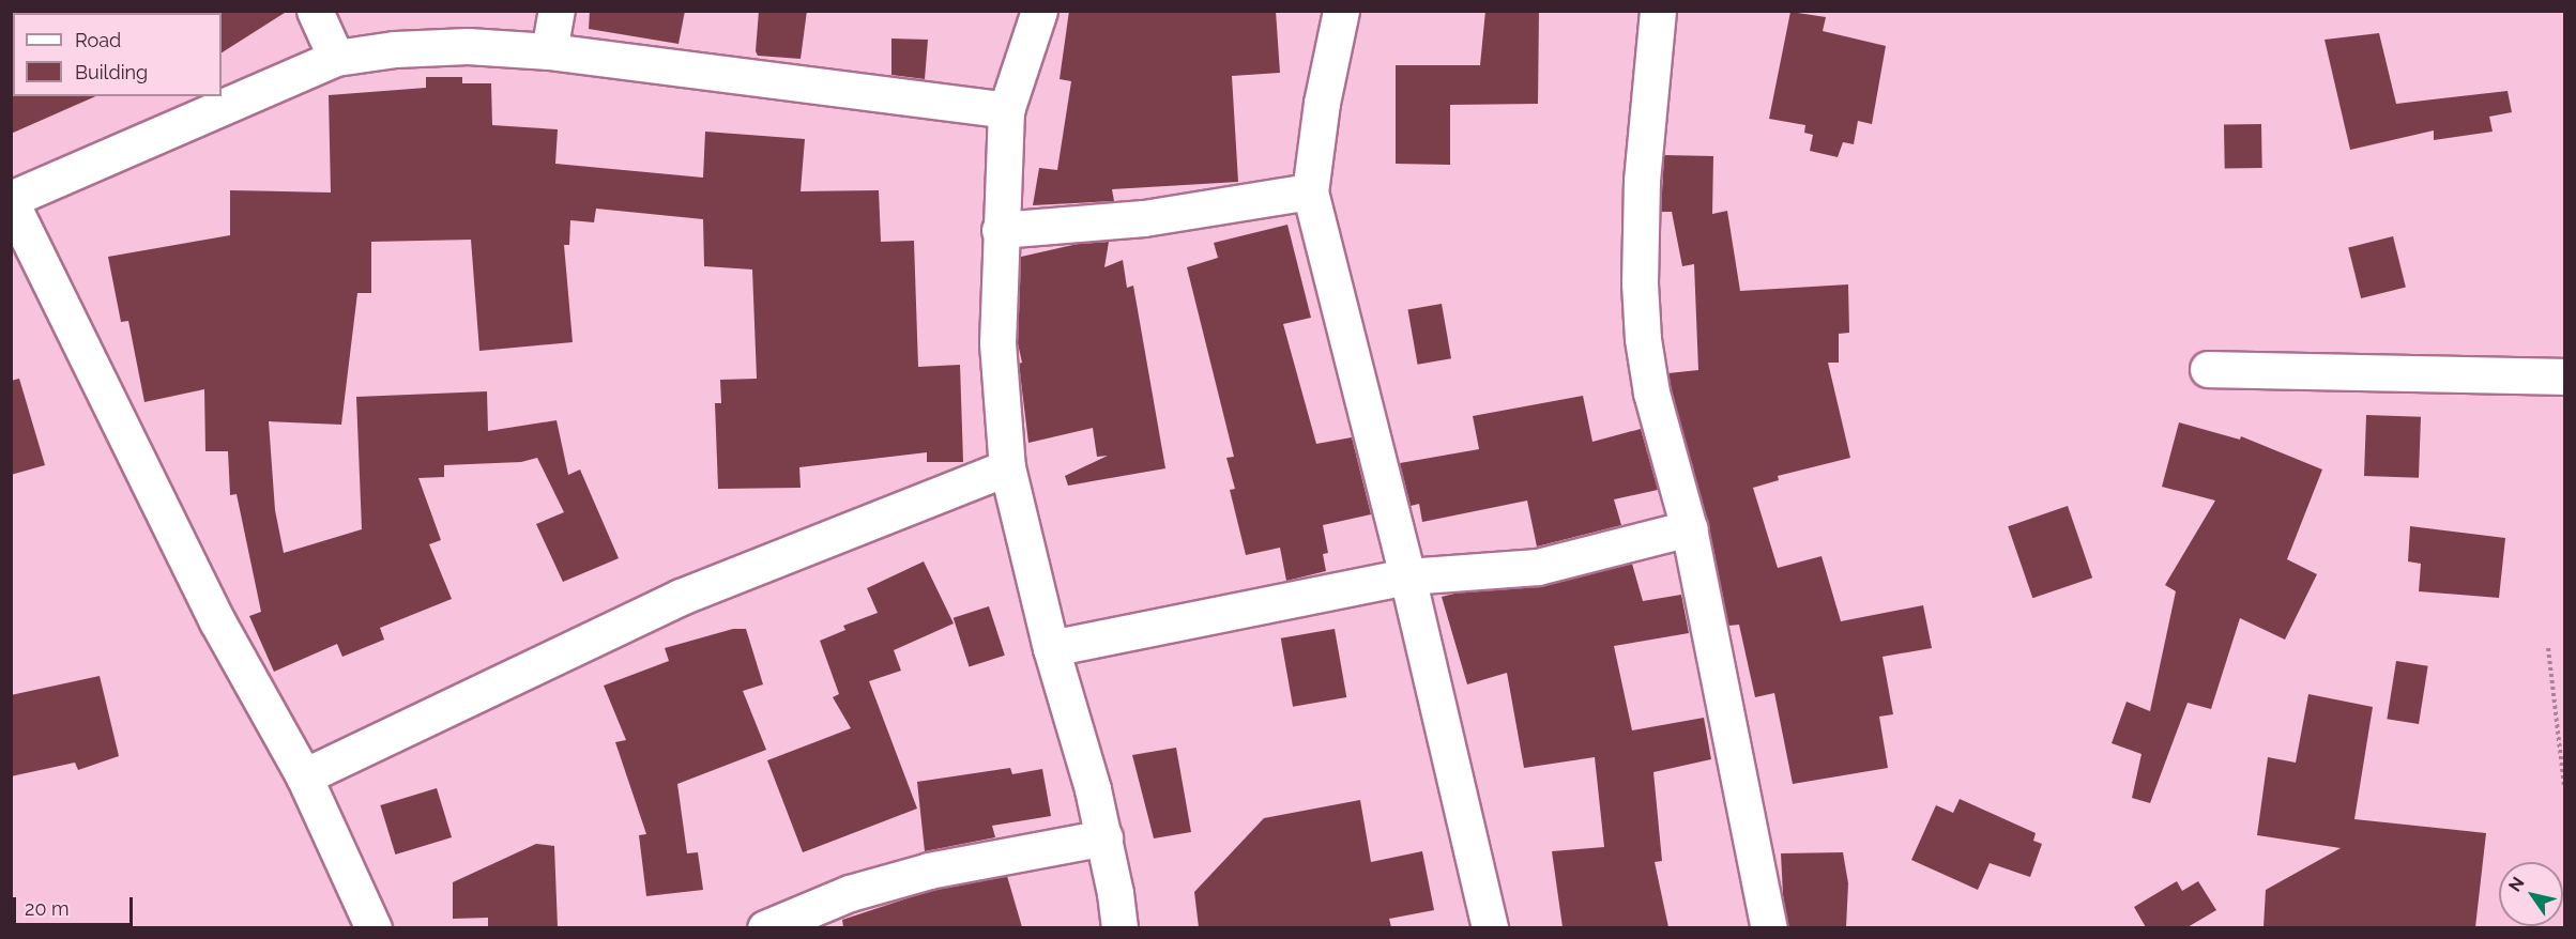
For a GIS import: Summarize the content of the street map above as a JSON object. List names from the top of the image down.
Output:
{
  "legend": ["Road", "Building"],
  "scale_bar": "20 m",
  "north": "top left"
}
